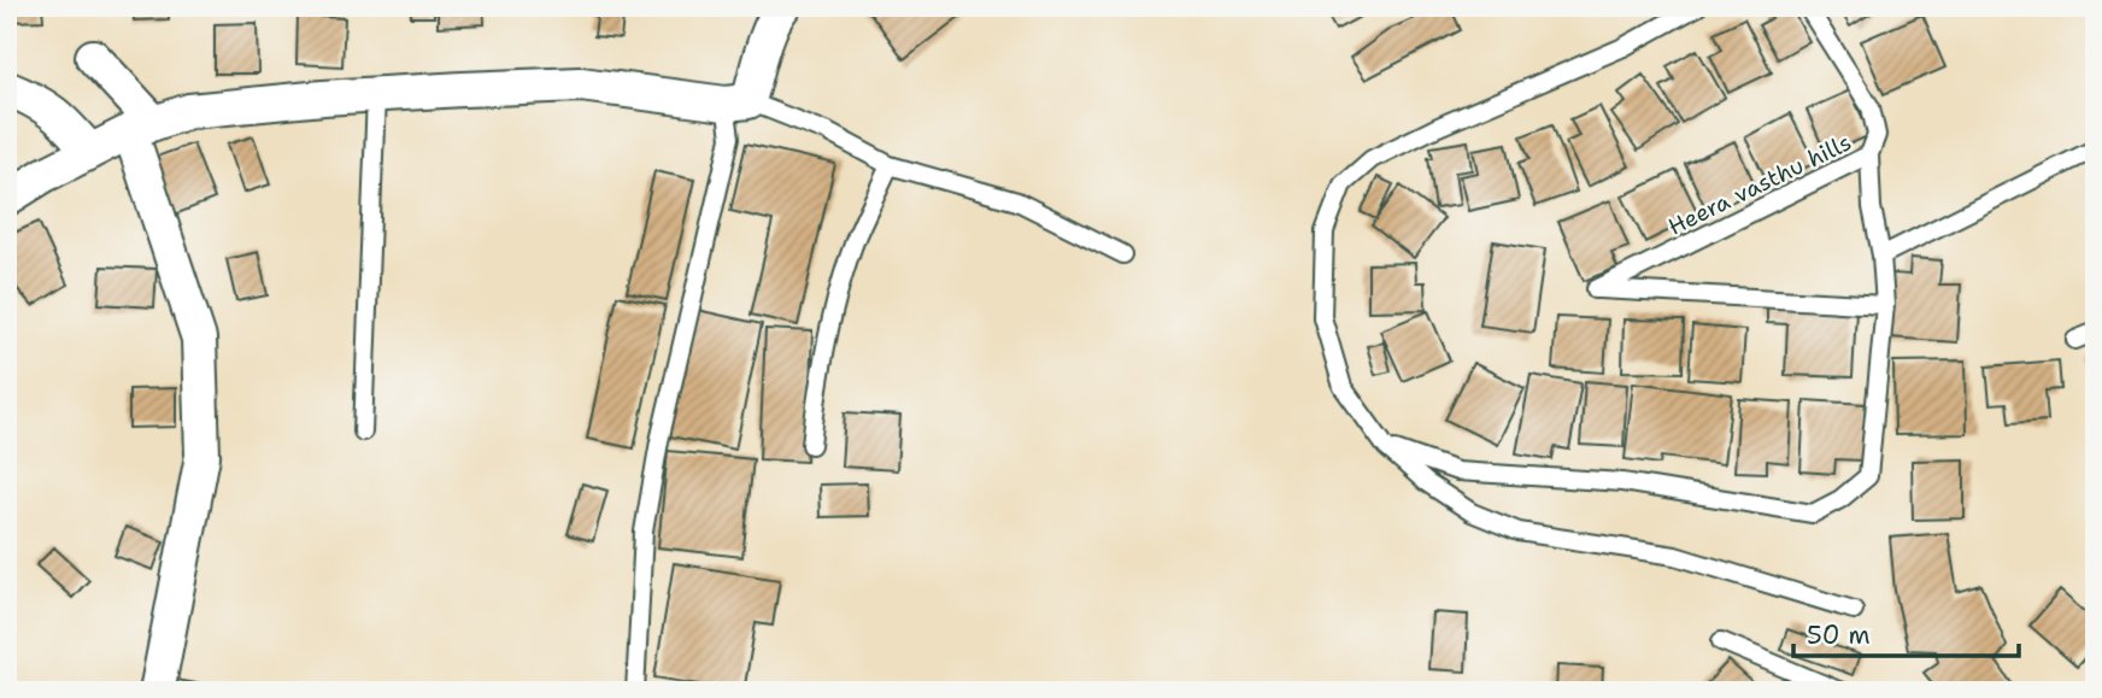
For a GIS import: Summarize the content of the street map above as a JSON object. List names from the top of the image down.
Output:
{
  "streets": {
    "lane": ["Heera vasthu hills"]
  },
  "scale_bar": "50 m"
}
